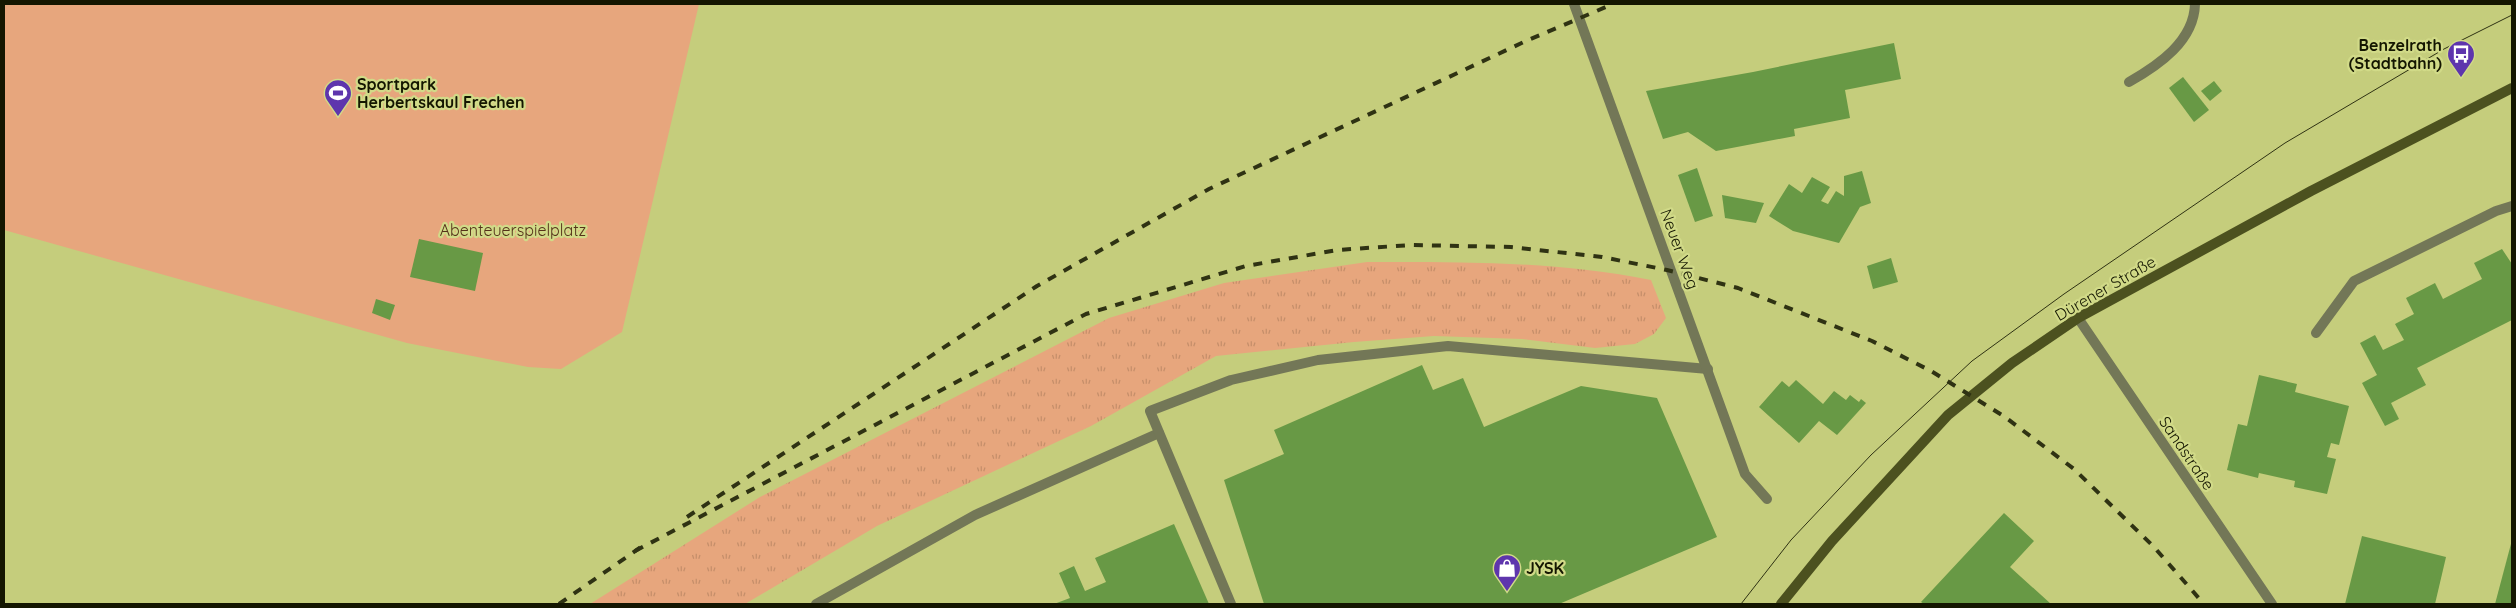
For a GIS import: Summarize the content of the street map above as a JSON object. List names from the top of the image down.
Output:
{
  "streets": {
    "main road": ["Dürener Straße"],
    "street": ["Neuer Weg", "Sandstraße"]
  },
  "crossings": [
    ["Dürener Straße", "Sandstraße"]
  ],
  "parks": ["Abenteuerspielplatz"],
  "places": {
    "bus stop": ["Benzelrath (Stadtbahn)"],
    "sports": ["Sportpark Herbertskaul Frechen"],
    "shop": ["JYSK"]
  }
}
